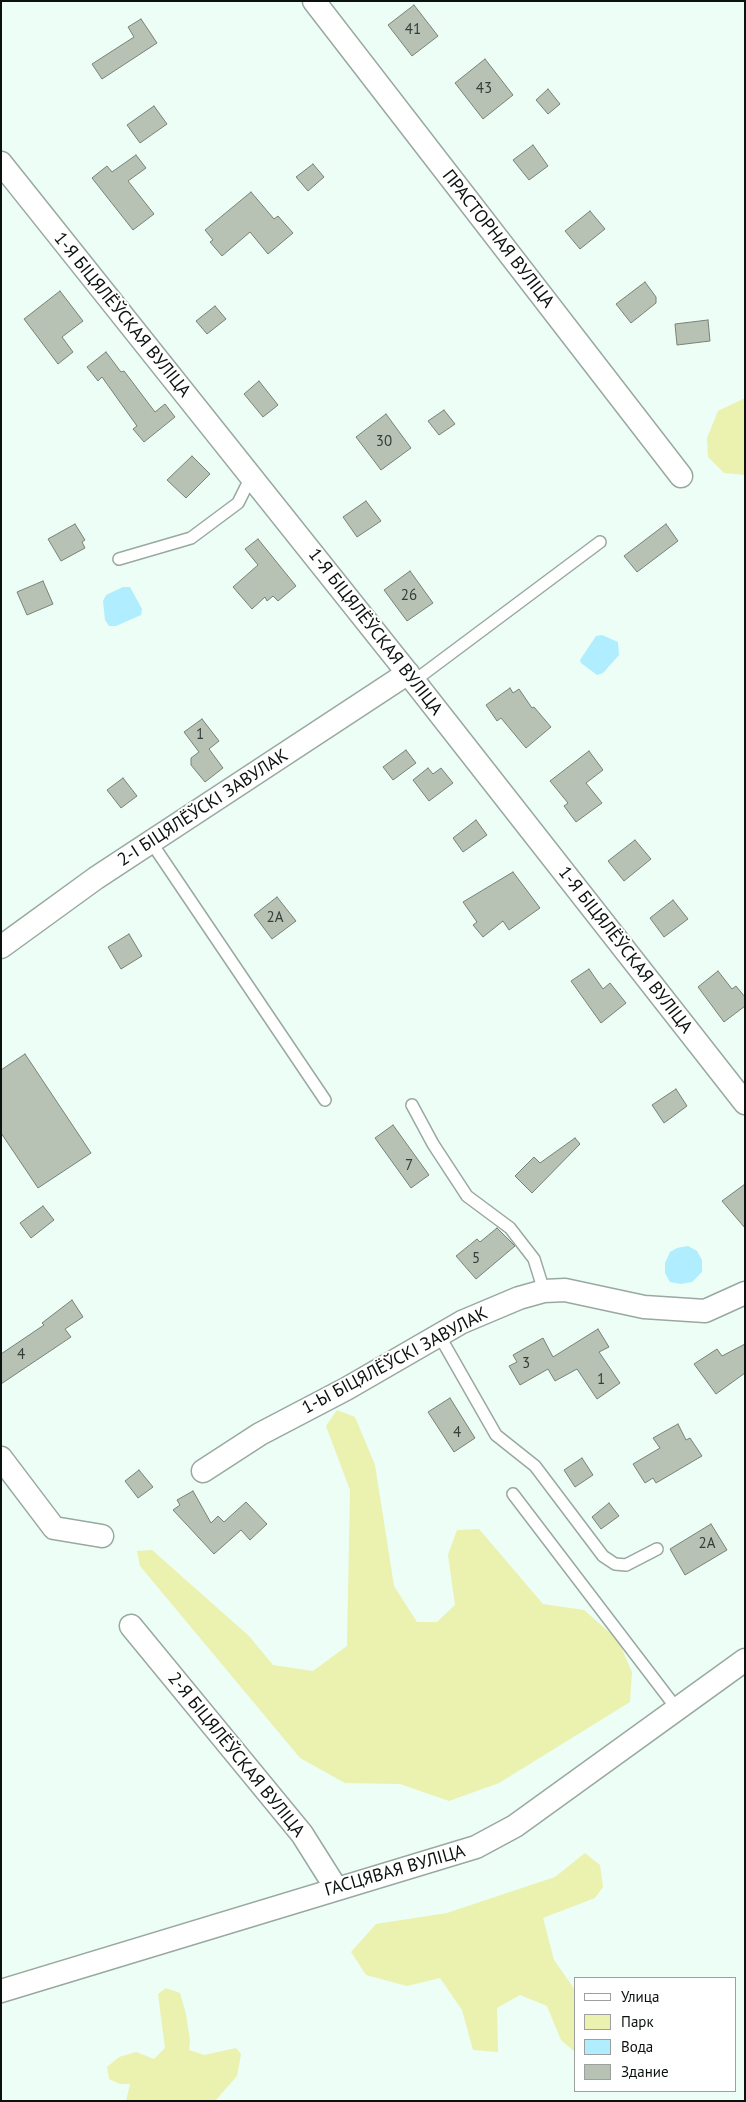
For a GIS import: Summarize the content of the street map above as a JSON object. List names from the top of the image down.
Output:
{
  "streets": {
    "street": [
      "ПРАСТОРНАЯ ВУЛІЦА",
      "1-Я БІЦЯЛЁЎСКАЯ ВУЛІЦА",
      "2-І БІЦЯЛЁЎСКІ ЗАВУЛАК",
      "1-Ы БІЦЯЛЁЎСКІ ЗАВУЛАК",
      "2-Я БІЦЯЛЁЎСКАЯ ВУЛІЦА",
      "ГАСЦЯВАЯ ВУЛІЦА"
    ]
  },
  "crossings": [
    ["1-Я БІЦЯЛЁЎСКАЯ ВУЛІЦА", "2-І БІЦЯЛЁЎСКІ ЗАВУЛАК"],
    ["2-Я БІЦЯЛЁЎСКАЯ ВУЛІЦА", "ГАСЦЯВАЯ ВУЛІЦА"]
  ],
  "house_numbers": [
    "41",
    "43",
    "30",
    "26",
    "1",
    "2А",
    "7",
    "5",
    "4",
    "3",
    "1",
    "4",
    "2А"
  ],
  "legend": [
    "Улица",
    "Парк",
    "Вода",
    "Здание"
  ]
}
